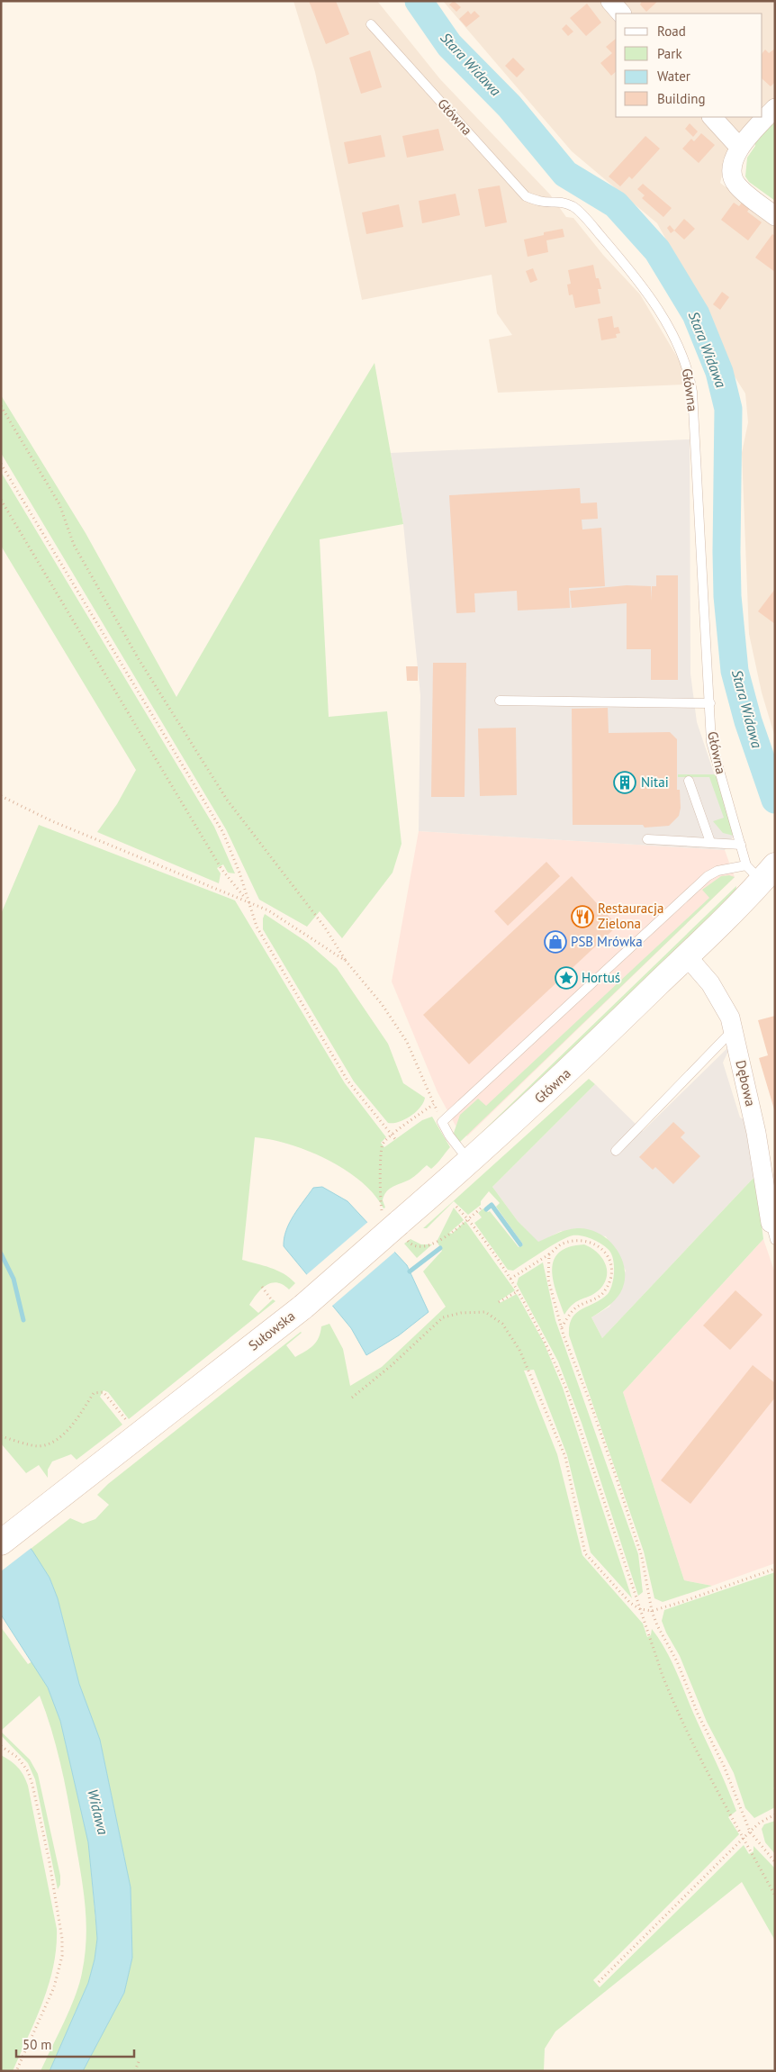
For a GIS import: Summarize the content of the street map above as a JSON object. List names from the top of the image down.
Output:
{
  "streets": {
    "main road": ["Główna", "Sułowska"],
    "street": ["Dębowa"]
  },
  "crossings": [
    ["Główna", "Dębowa"],
    ["Główna", "Sułowska"]
  ],
  "water": ["Stara Widawa", "Widawa"],
  "places": {
    "building": ["Nitai"],
    "restaurant": ["Restauracja Zielona"],
    "shop": ["PSB Mrówka"],
    "place": ["Hortuś"]
  },
  "legend": [
    "Road",
    "Park",
    "Water",
    "Building"
  ],
  "scale_bar": "50 m"
}
